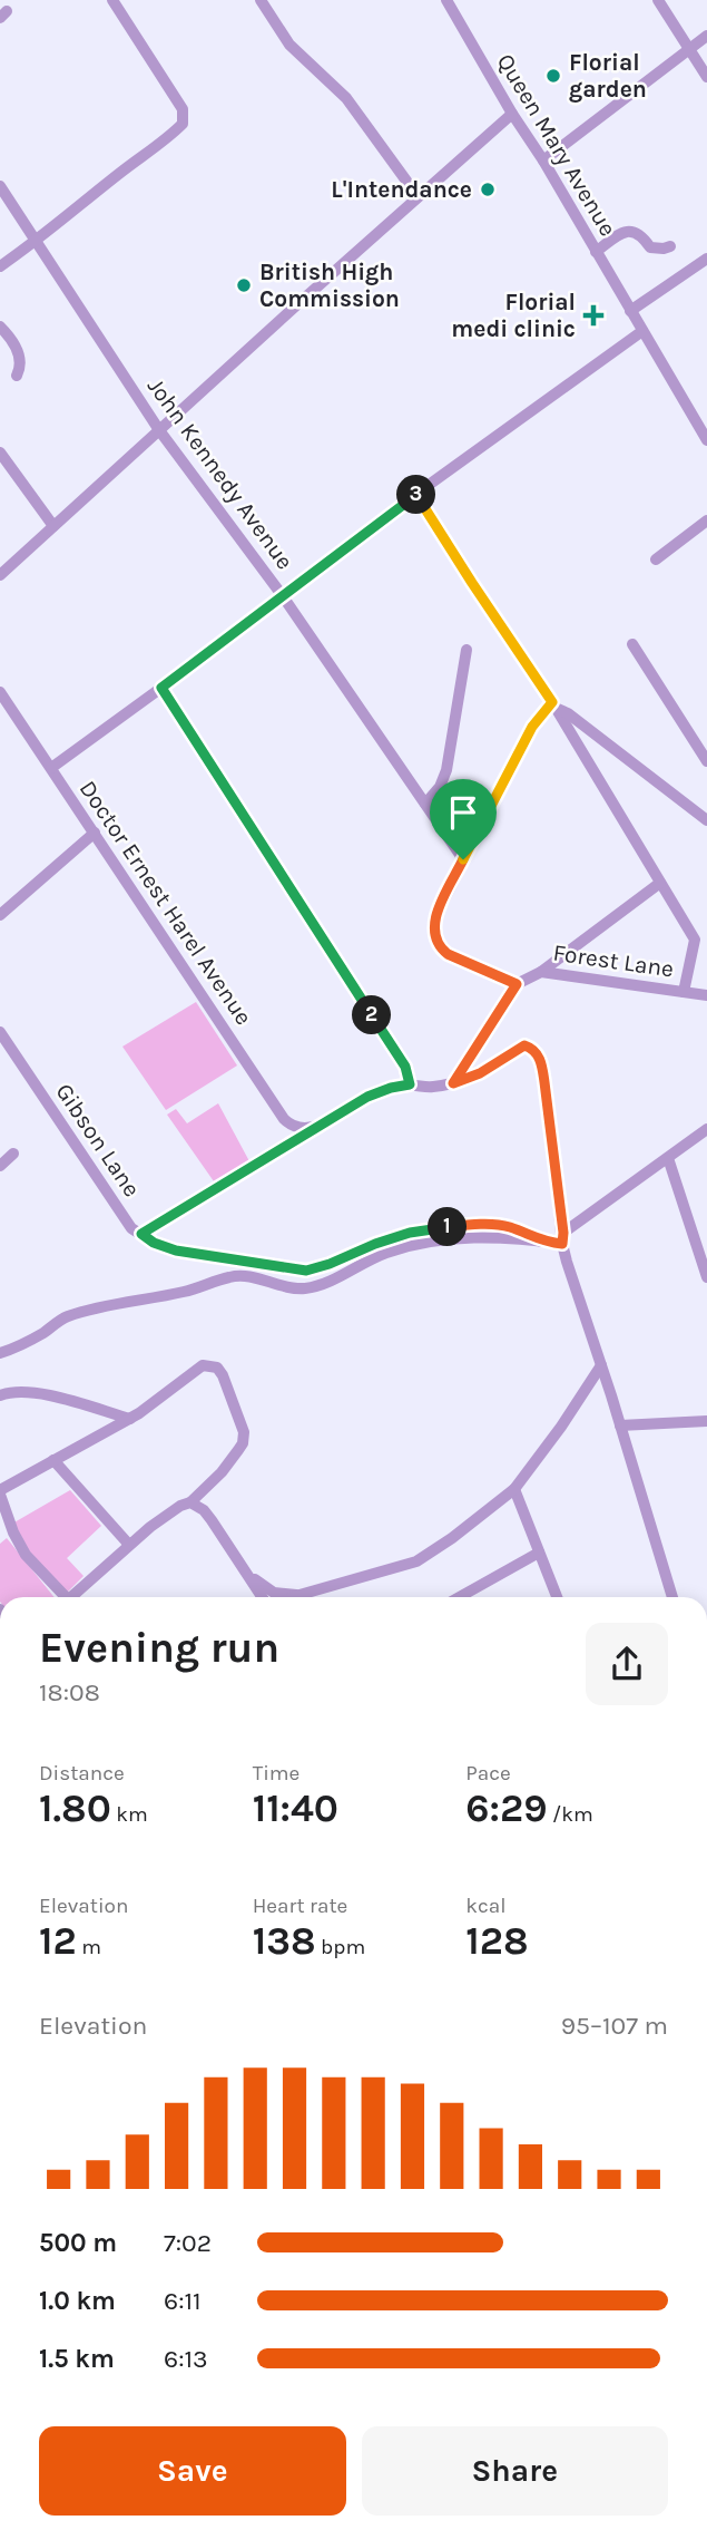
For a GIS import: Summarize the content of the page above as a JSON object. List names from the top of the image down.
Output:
{
  "streets": {
    "street": [
      "Queen Mary Avenue",
      "John Kennedy Avenue",
      "Doctor Ernest Harel Avenue",
      "Forest Lane",
      "Gibson Lane"
    ]
  },
  "places": {
    "other": ["Florial garden", "L'Intendance", "British High Commission"],
    "health": ["Florial medi clinic"]
  },
  "page": {
    "pins": ["3", "2", "1"],
    "heading": ["Evening run", "18:08"],
    "stats": [
      ["Distance", "1.80 km"],
      ["Time", "11:40"],
      ["Pace", "6:29 /km"],
      ["Elevation", "12 m"],
      ["Heart rate", "138 bpm"],
      ["kcal", "128"]
    ],
    "chart": ["Elevation", "95–107 m"],
    "list": [
      {
        "name": "500 m",
        "note": "7:02"
      },
      {
        "name": "1.0 km",
        "note": "6:11"
      },
      {
        "name": "1.5 km",
        "note": "6:13"
      }
    ],
    "buttons": ["Save", "Share"]
  }
}
